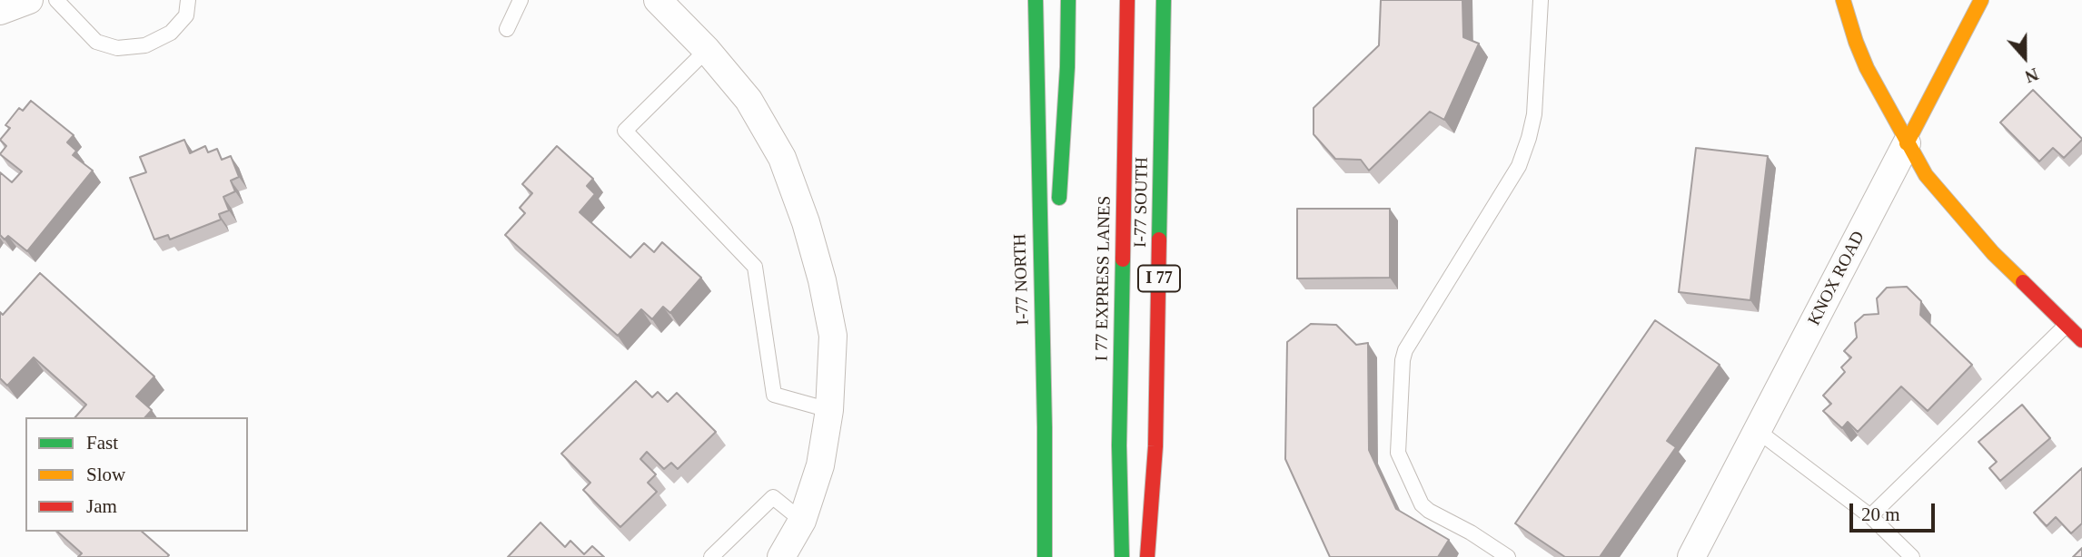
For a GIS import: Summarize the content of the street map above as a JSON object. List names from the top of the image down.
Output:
{
  "streets": {
    "main road": [
      "I-77 SOUTH",
      "I 77 EXPRESS LANES",
      "I 77",
      "KNOX ROAD",
      "I-77 NORTH"
    ]
  },
  "legend": ["Fast", "Slow", "Jam"],
  "scale_bar": "20 m",
  "north": "bottom"
}
